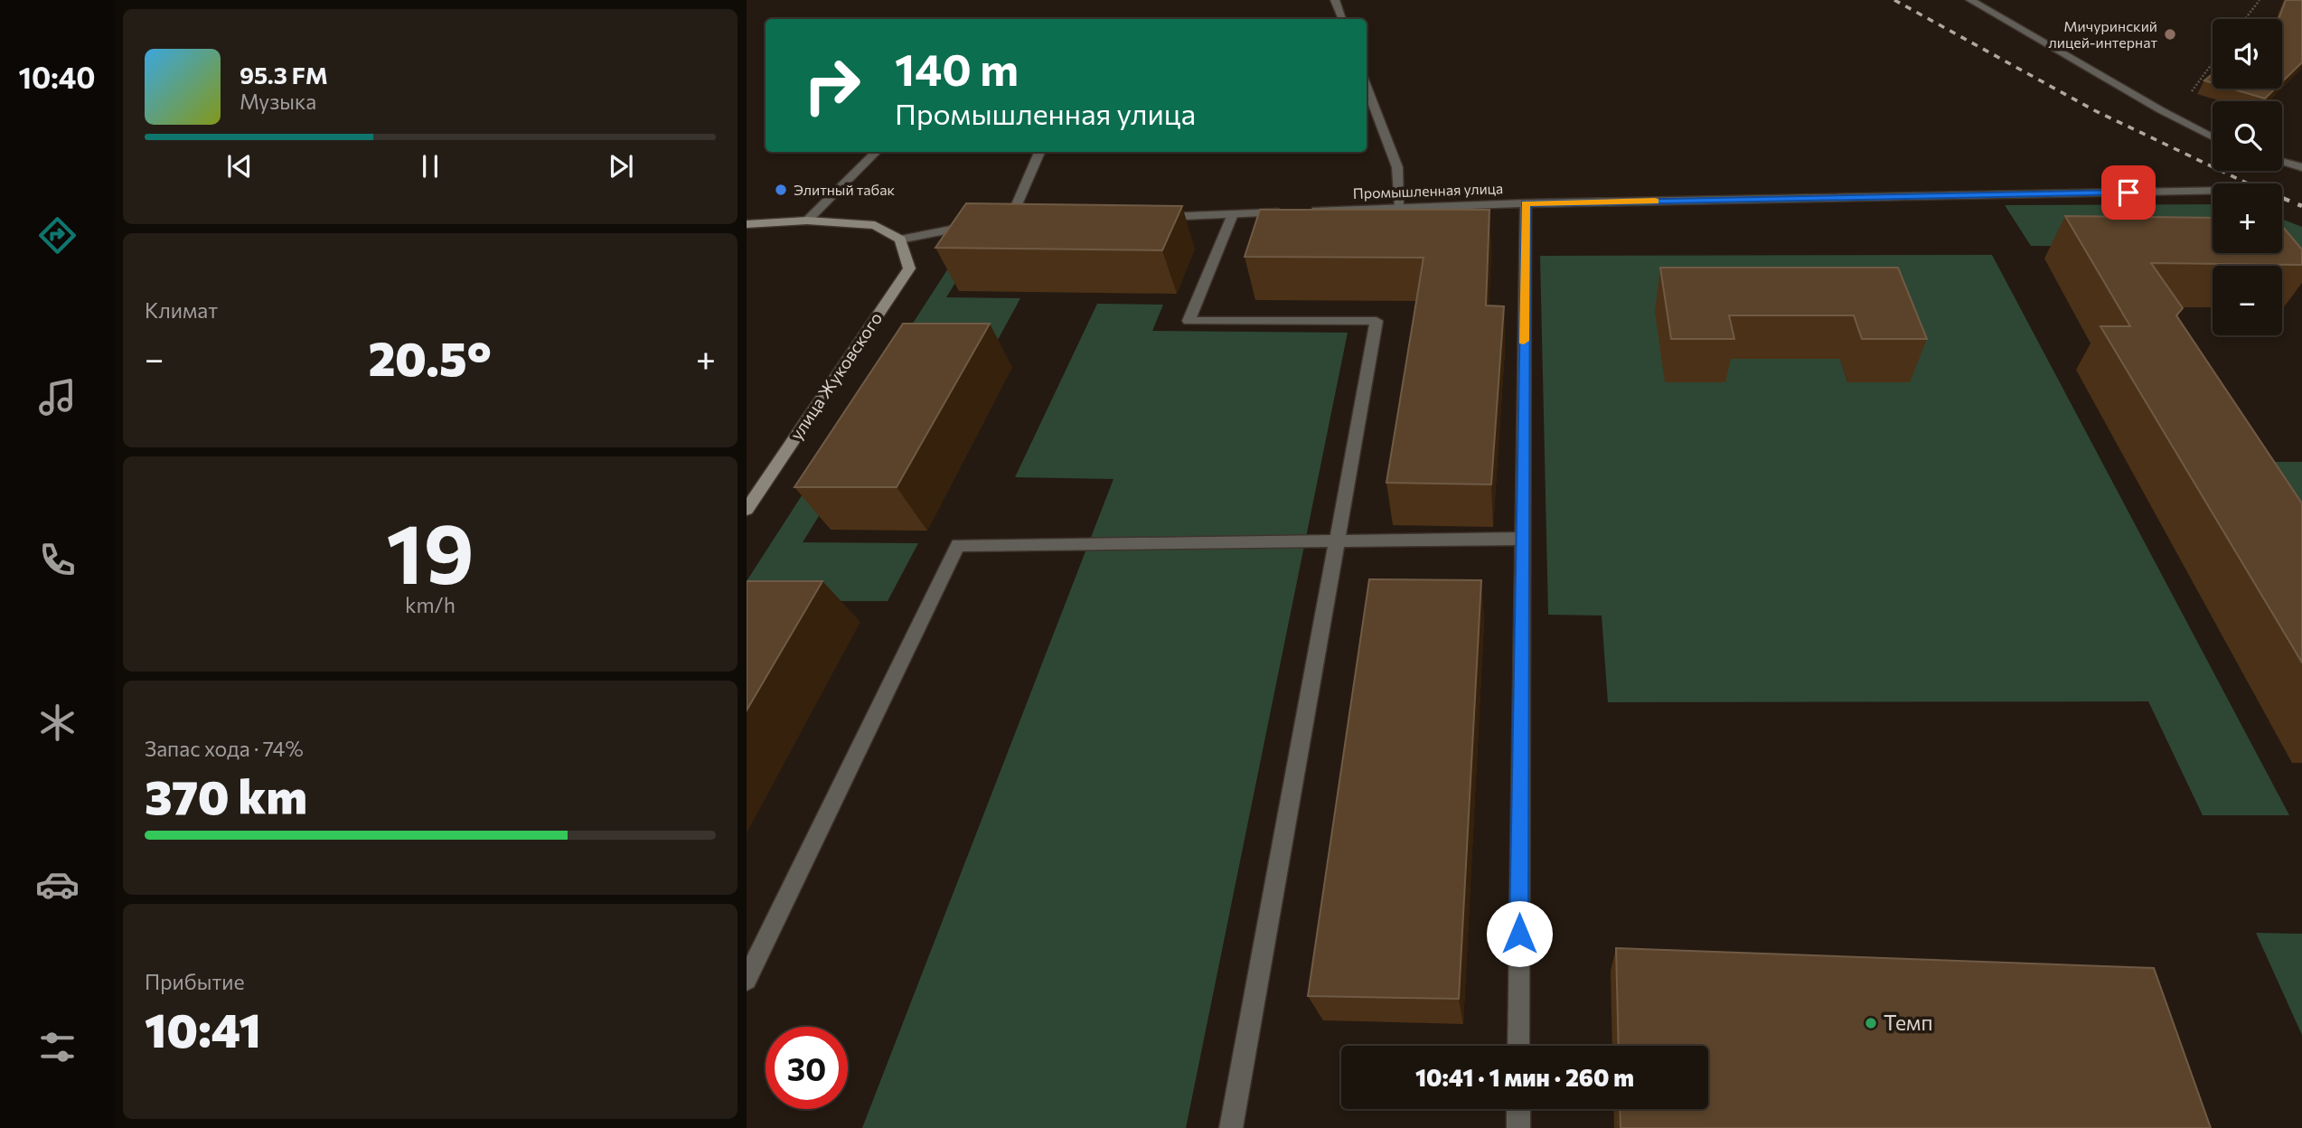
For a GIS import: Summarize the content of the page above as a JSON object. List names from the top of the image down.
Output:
{
  "streets": {
    "street": ["Промышленная улица", "улица Жуковского"]
  },
  "places": ["Мичуринский лицей-интернат", "Элитный табак", "Темп"],
  "page": {
    "tabs": "10:40",
    "map_buttons": ["+", "−"],
    "turn": ["140 m", "Промышленная улица"],
    "song": ["95.3 FM", "Музыка"],
    "tile": [
      "Климат",
      ["19", "km/h"],
      ["Запас хода · 74%", "370 km"],
      ["Прибытие", "10:41"]
    ],
    "heat": ["−", "20.5°", "+"],
    "limit": "30",
    "trip": "10:41 · 1 мин · 260 m"
  }
}
